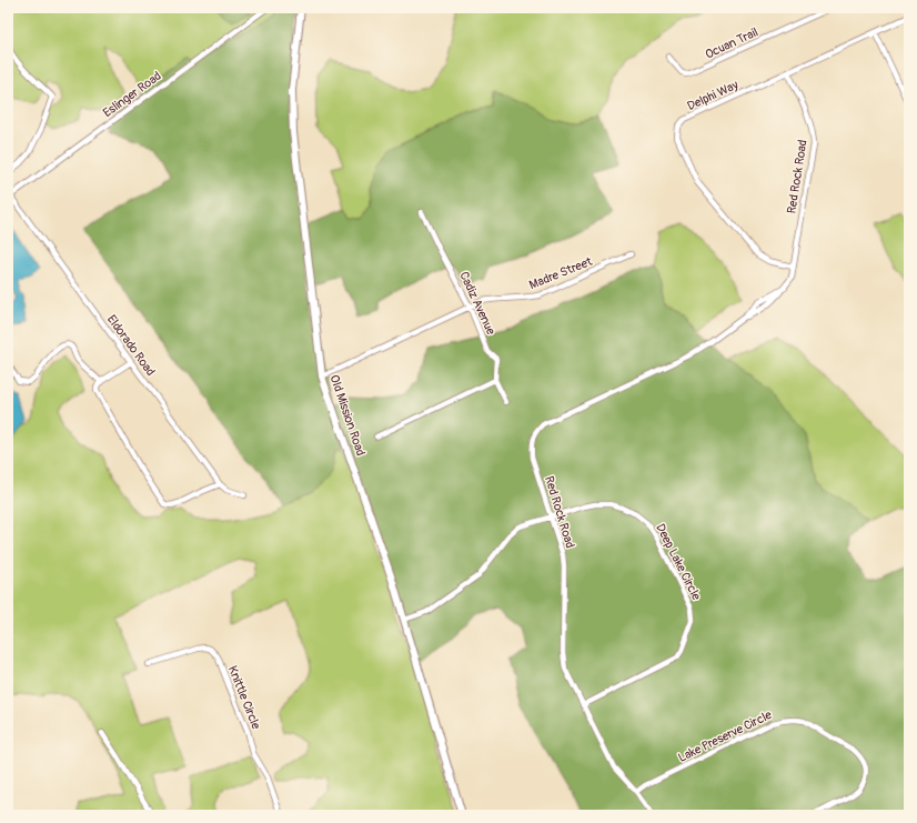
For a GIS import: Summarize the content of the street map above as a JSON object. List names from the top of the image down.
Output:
{
  "streets": {
    "street": [
      "Ocuan Trail",
      "Eslinger Road",
      "Delphi Way",
      "Red Rock Road",
      "Madre Street",
      "Cadiz Avenue",
      "Eldorado Road",
      "Old Mission Road",
      "Deep Lake Circle",
      "Knittle Circle",
      "Lake Preserve Circle"
    ]
  },
  "crossings": [
    ["Eslinger Road", "Eldorado Road"],
    ["Delphi Way", "Red Rock Road"],
    ["Red Rock Road", "Deep Lake Circle"],
    ["Red Rock Road", "Lake Preserve Circle"],
    ["Madre Street", "Cadiz Avenue"],
    ["Madre Street", "Old Mission Road"],
    ["Old Mission Road", "Deep Lake Circle"]
  ]
}
